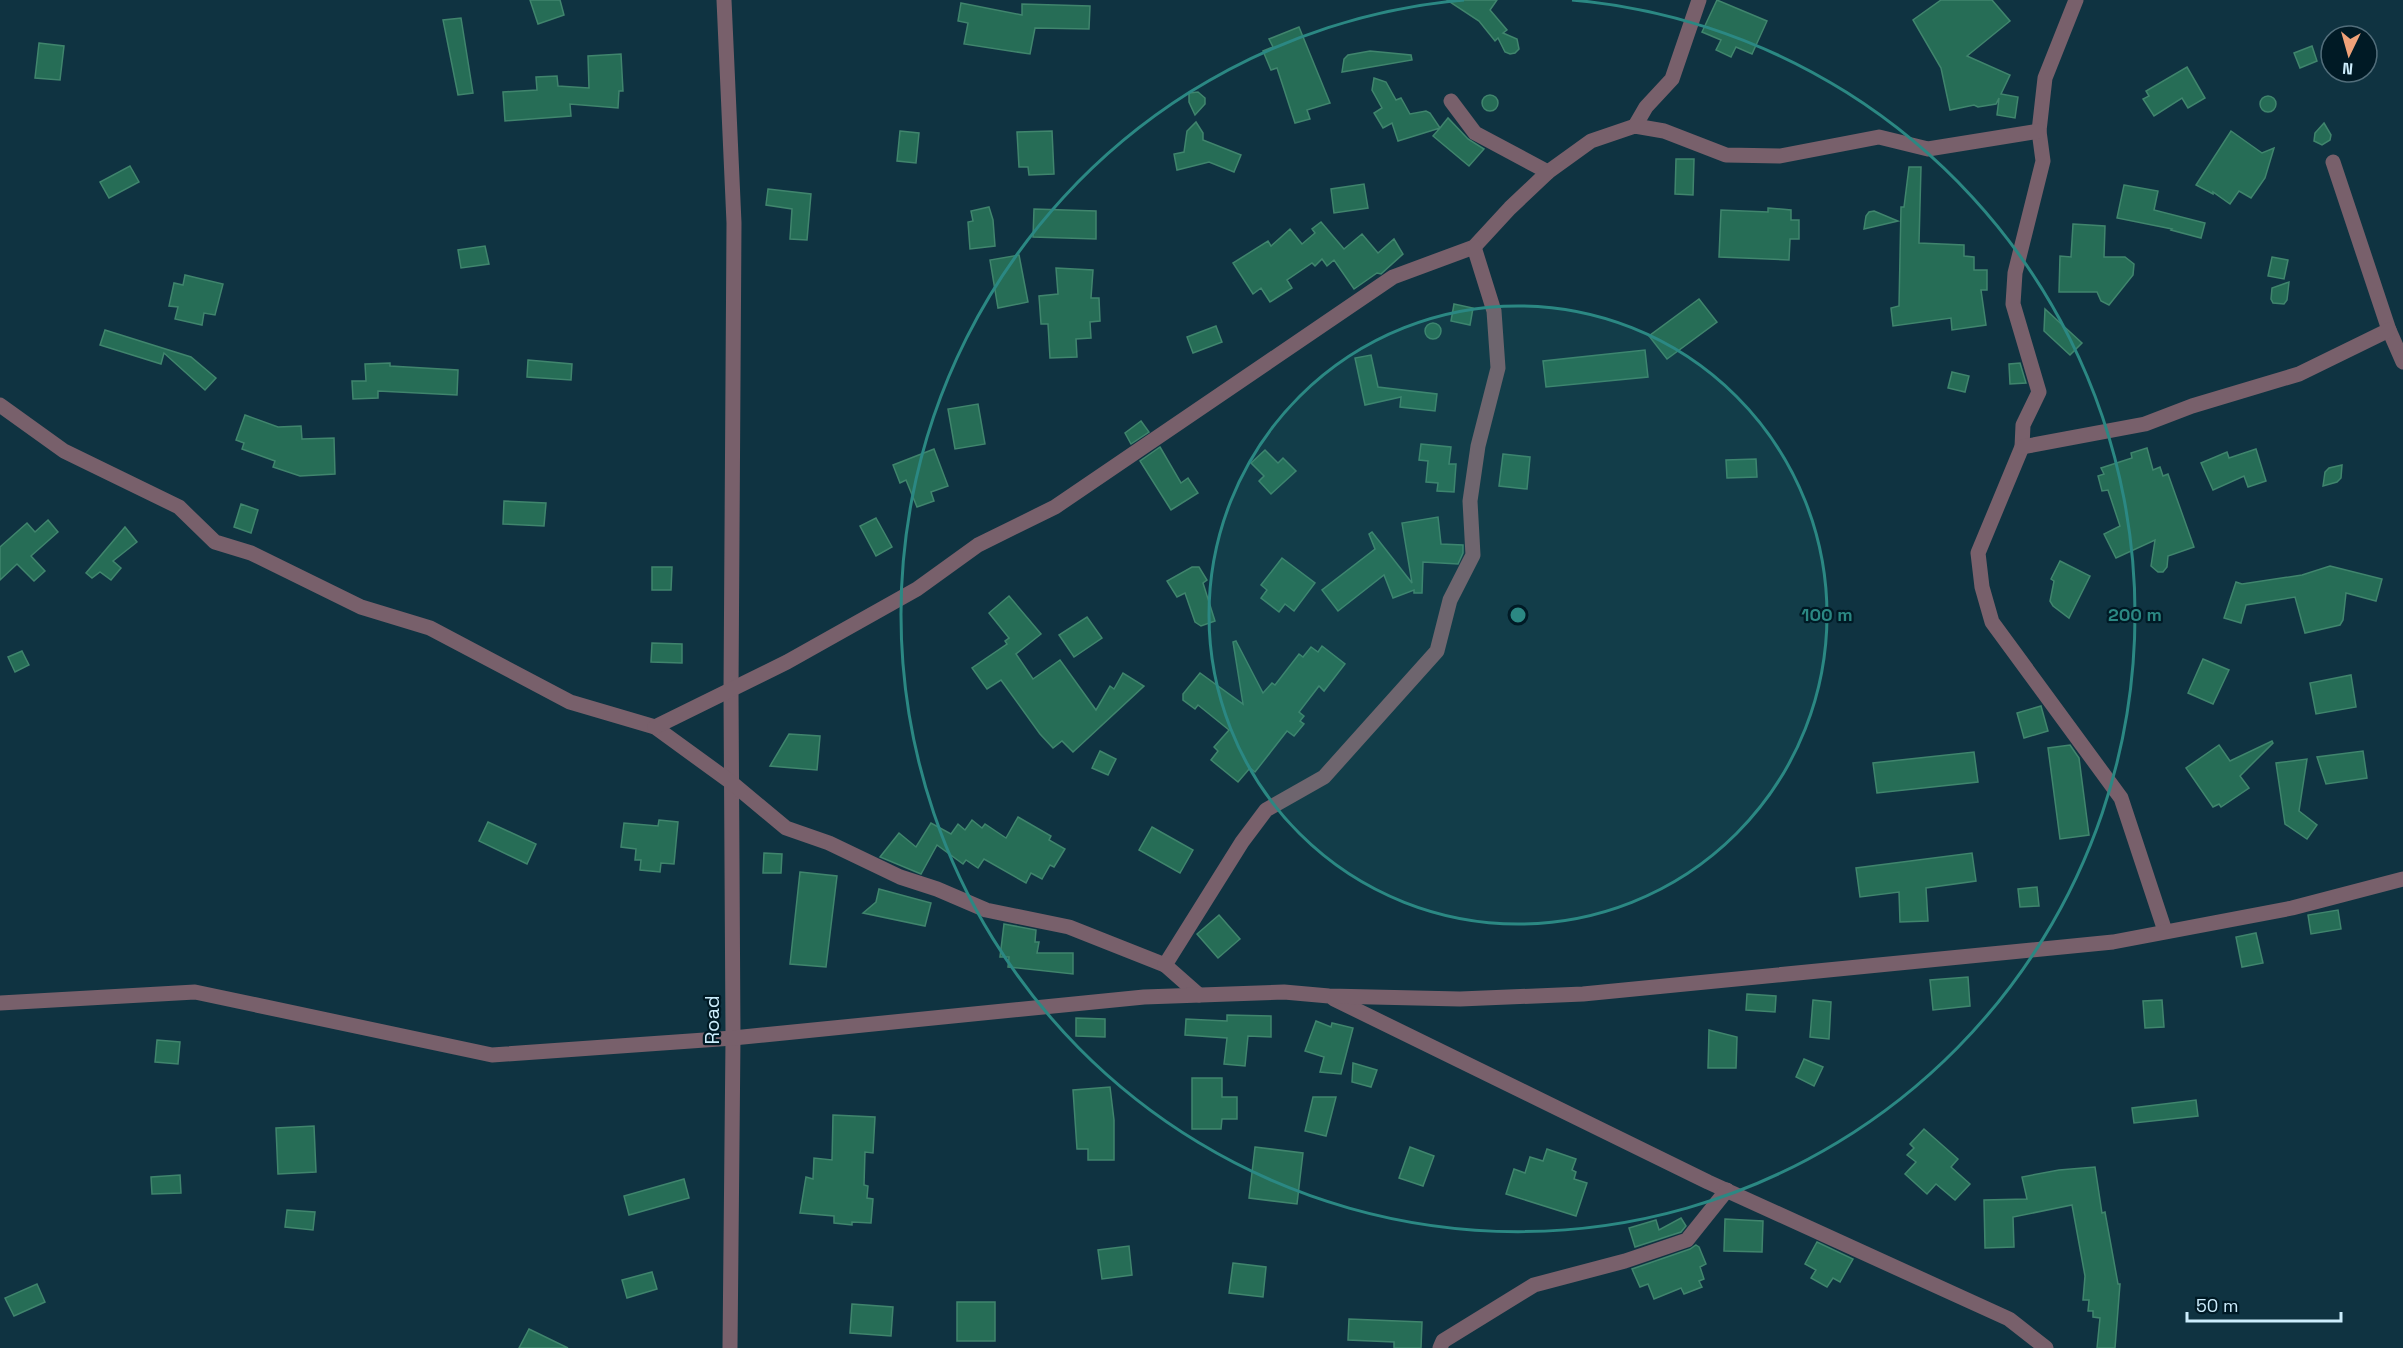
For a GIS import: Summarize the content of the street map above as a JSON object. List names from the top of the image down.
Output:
{
  "streets": {
    "street": ["Road"]
  },
  "scale_bar": "50 m",
  "north": "bottom",
  "rings": ["100 m", "200 m"]
}
